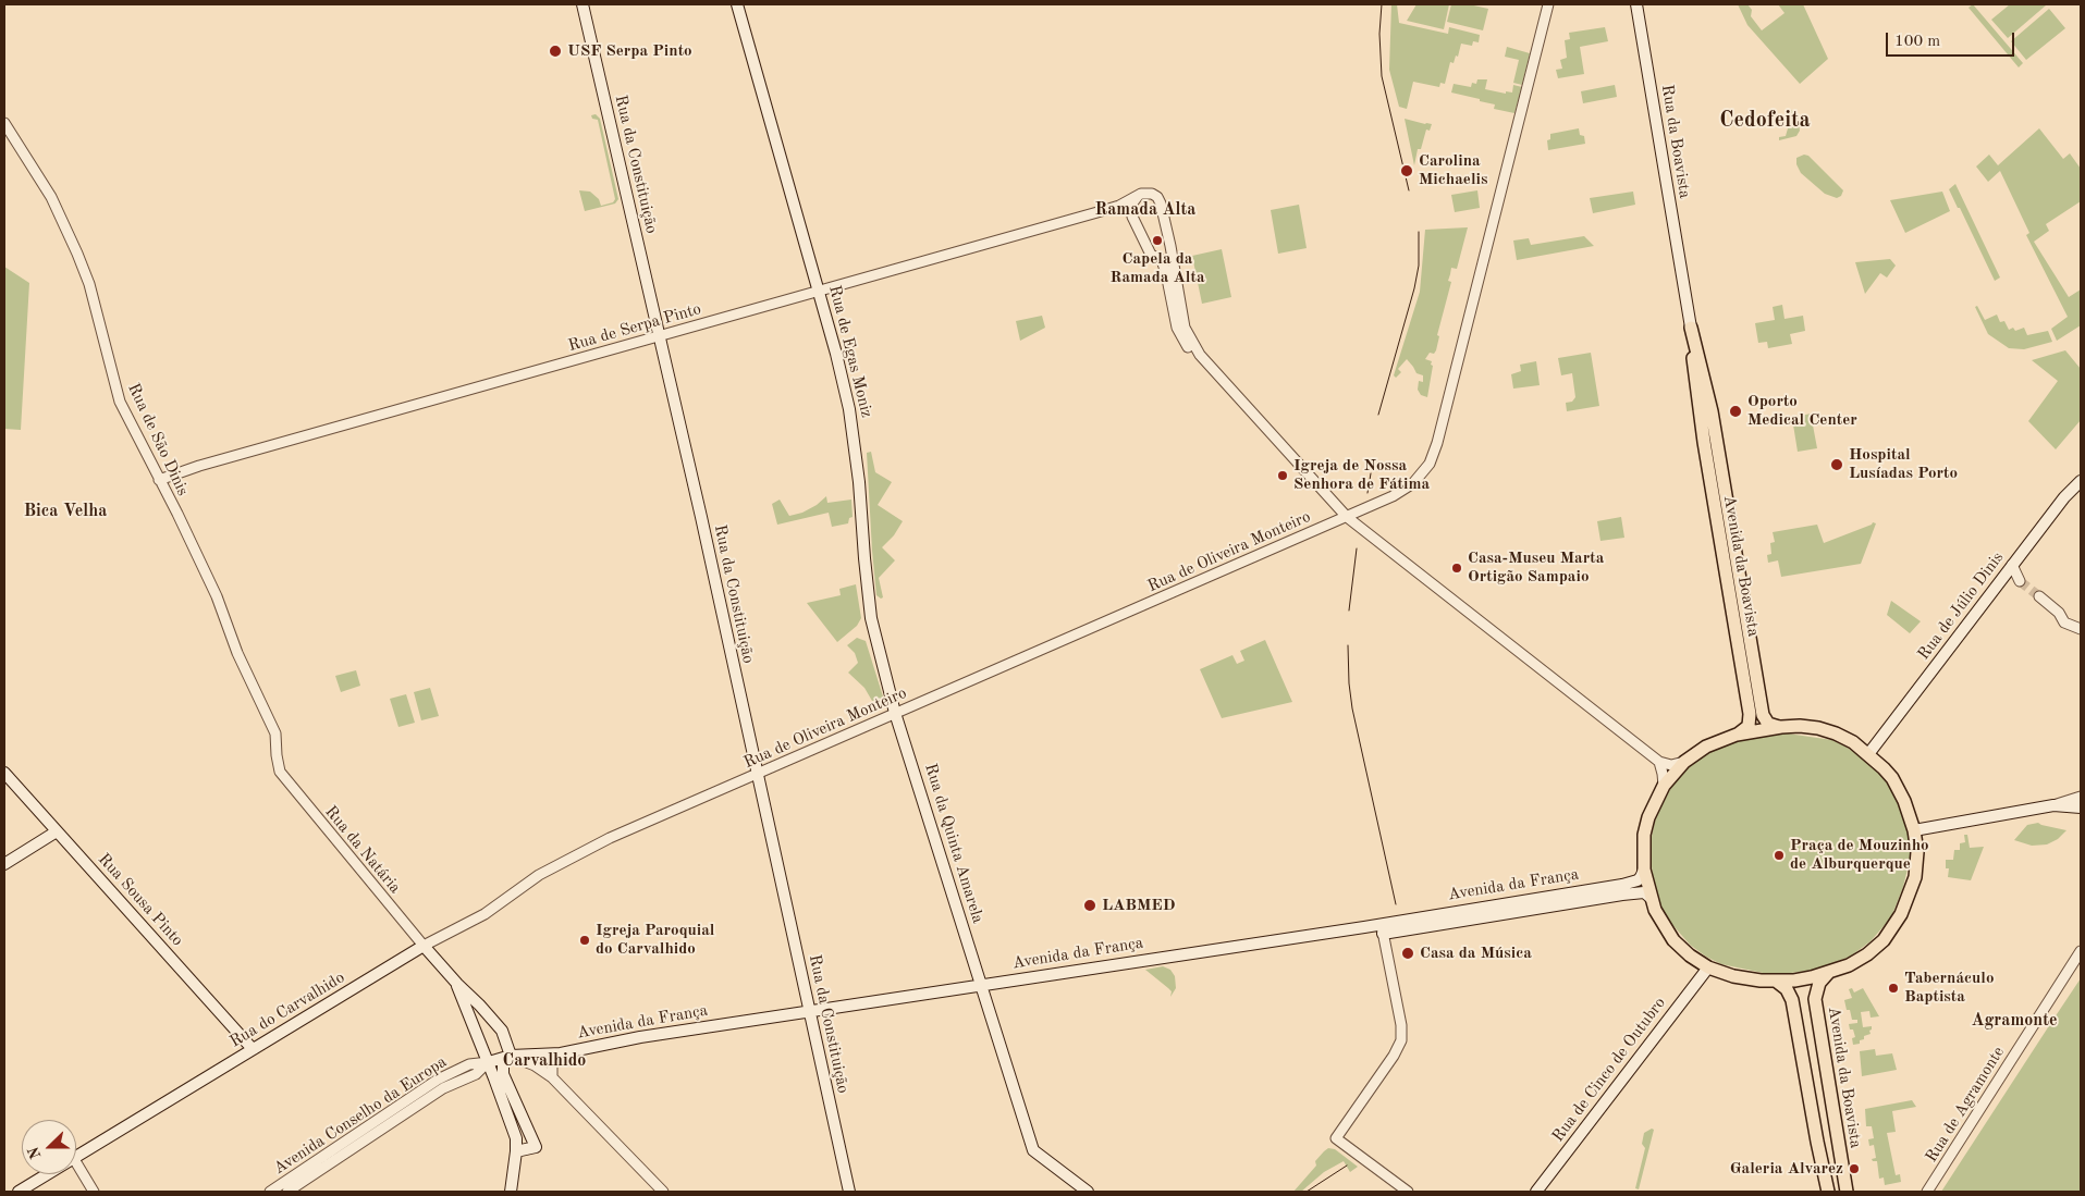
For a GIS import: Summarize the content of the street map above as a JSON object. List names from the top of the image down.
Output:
{
  "streets": {
    "main road": [
      "Rua da Boavista",
      "Rua da Constituição",
      "Rua de Egas Moniz",
      "Avenida da Boavista",
      "Rua de Júlio Dinis",
      "Rua da Quinta Amarela",
      "Avenida da França",
      "Rua Sousa Pinto",
      "Rua do Carvalhido",
      "Rua de Cinco de Outubro"
    ],
    "street": [
      "Rua de Serpa Pinto",
      "Rua de São Dinis",
      "Rua de Oliveira Monteiro",
      "Rua da Natária",
      "Rua de Agramonte",
      "Avenida Conselho da Europa"
    ]
  },
  "crossings": [
    ["Rua da Constituição", "Rua de Serpa Pinto"],
    ["Rua da Constituição", "Rua de Oliveira Monteiro"],
    ["Rua da Constituição", "Avenida da França"],
    ["Rua de Serpa Pinto", "Rua de Egas Moniz"],
    ["Rua de Serpa Pinto", "Rua de São Dinis"],
    ["Rua de Egas Moniz", "Rua de Oliveira Monteiro"],
    ["Rua de Egas Moniz", "Rua da Quinta Amarela"],
    ["Rua de São Dinis", "Rua da Natária"],
    ["Rua de Oliveira Monteiro", "Rua da Quinta Amarela"],
    ["Rua de Oliveira Monteiro", "Rua da Natária"],
    ["Rua de Oliveira Monteiro", "Rua do Carvalhido"],
    ["Rua da Quinta Amarela", "Avenida da França"],
    ["Rua da Natária", "Rua do Carvalhido"],
    ["Avenida da França", "Avenida Conselho da Europa"],
    ["Rua Sousa Pinto", "Rua do Carvalhido"]
  ],
  "districts": [
    "Cedofeita",
    "Ramada Alta",
    "Bica Velha",
    "Agramonte",
    "Carvalhido"
  ],
  "places": [
    "USF Serpa Pinto",
    "Carolina Michaelis",
    "Capela da Ramada Alta",
    "Oporto Medical Center",
    "Hospital Lusíadas Porto",
    "Igreja de Nossa Senhora de Fátima",
    "Casa-Museu Marta Ortigão Sampaio",
    "Praça de Mouzinho de Alburquerque",
    "LABMED",
    "Igreja Paroquial do Carvalhido",
    "Casa da Música",
    "Tabernáculo Baptista",
    "Galeria Alvarez"
  ],
  "scale_bar": "100 m",
  "north": "left"
}
